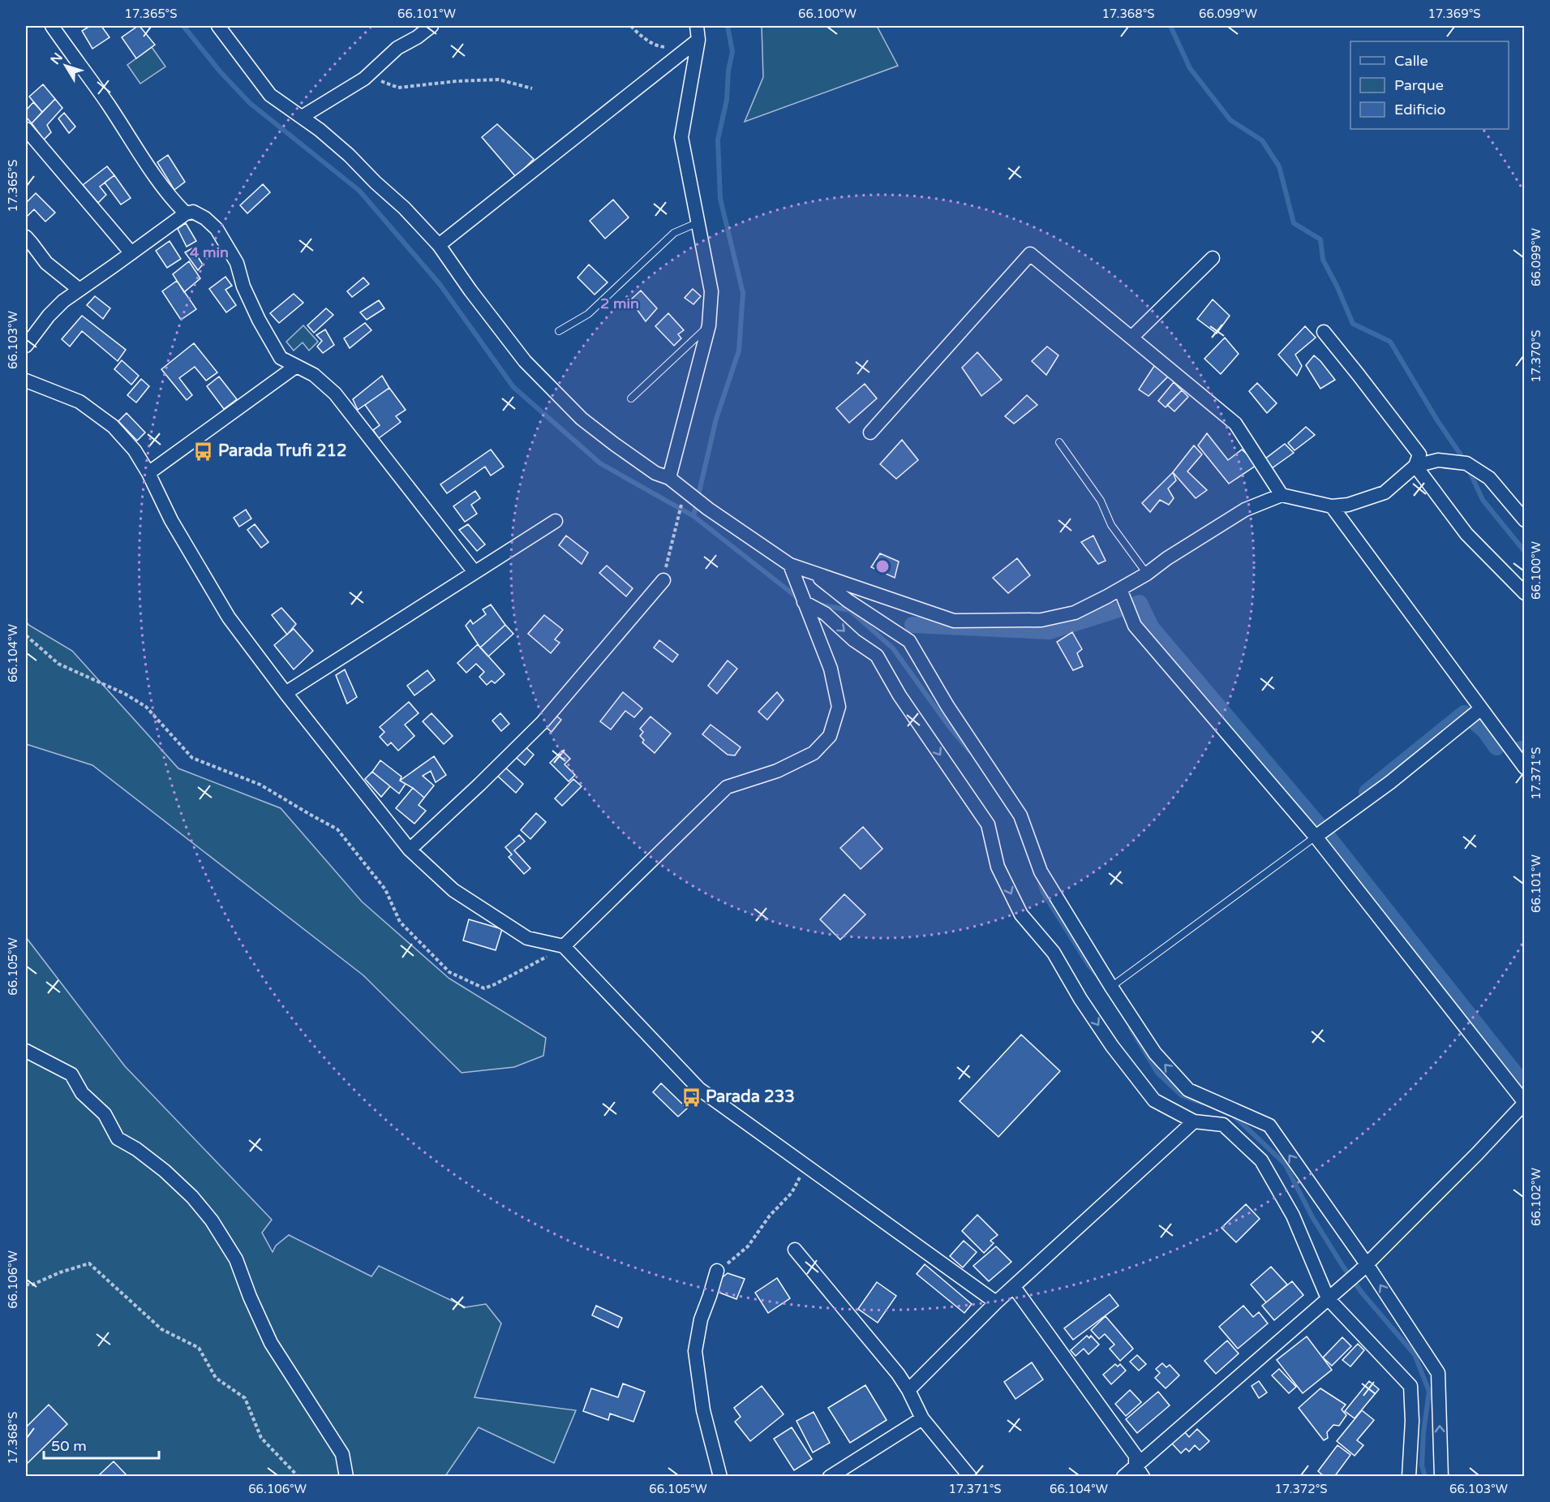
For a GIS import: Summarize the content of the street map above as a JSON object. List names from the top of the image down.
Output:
{
  "places": {
    "bus stop": ["Parada Trufi 212", "Parada 233"]
  },
  "legend": ["Calle", "Parque", "Edificio"],
  "scale_bar": "50 m",
  "north": "top left",
  "coordinates": [
    "17.365°S",
    "66.101°W",
    "66.100°W",
    "17.368°S",
    "66.099°W",
    "17.369°S",
    "66.103°W",
    "17.370°S",
    "66.104°W",
    "17.371°S",
    "66.105°W",
    "66.102°W",
    "66.106°W",
    "17.372°S"
  ],
  "rings": ["4 min", "2 min"]
}
